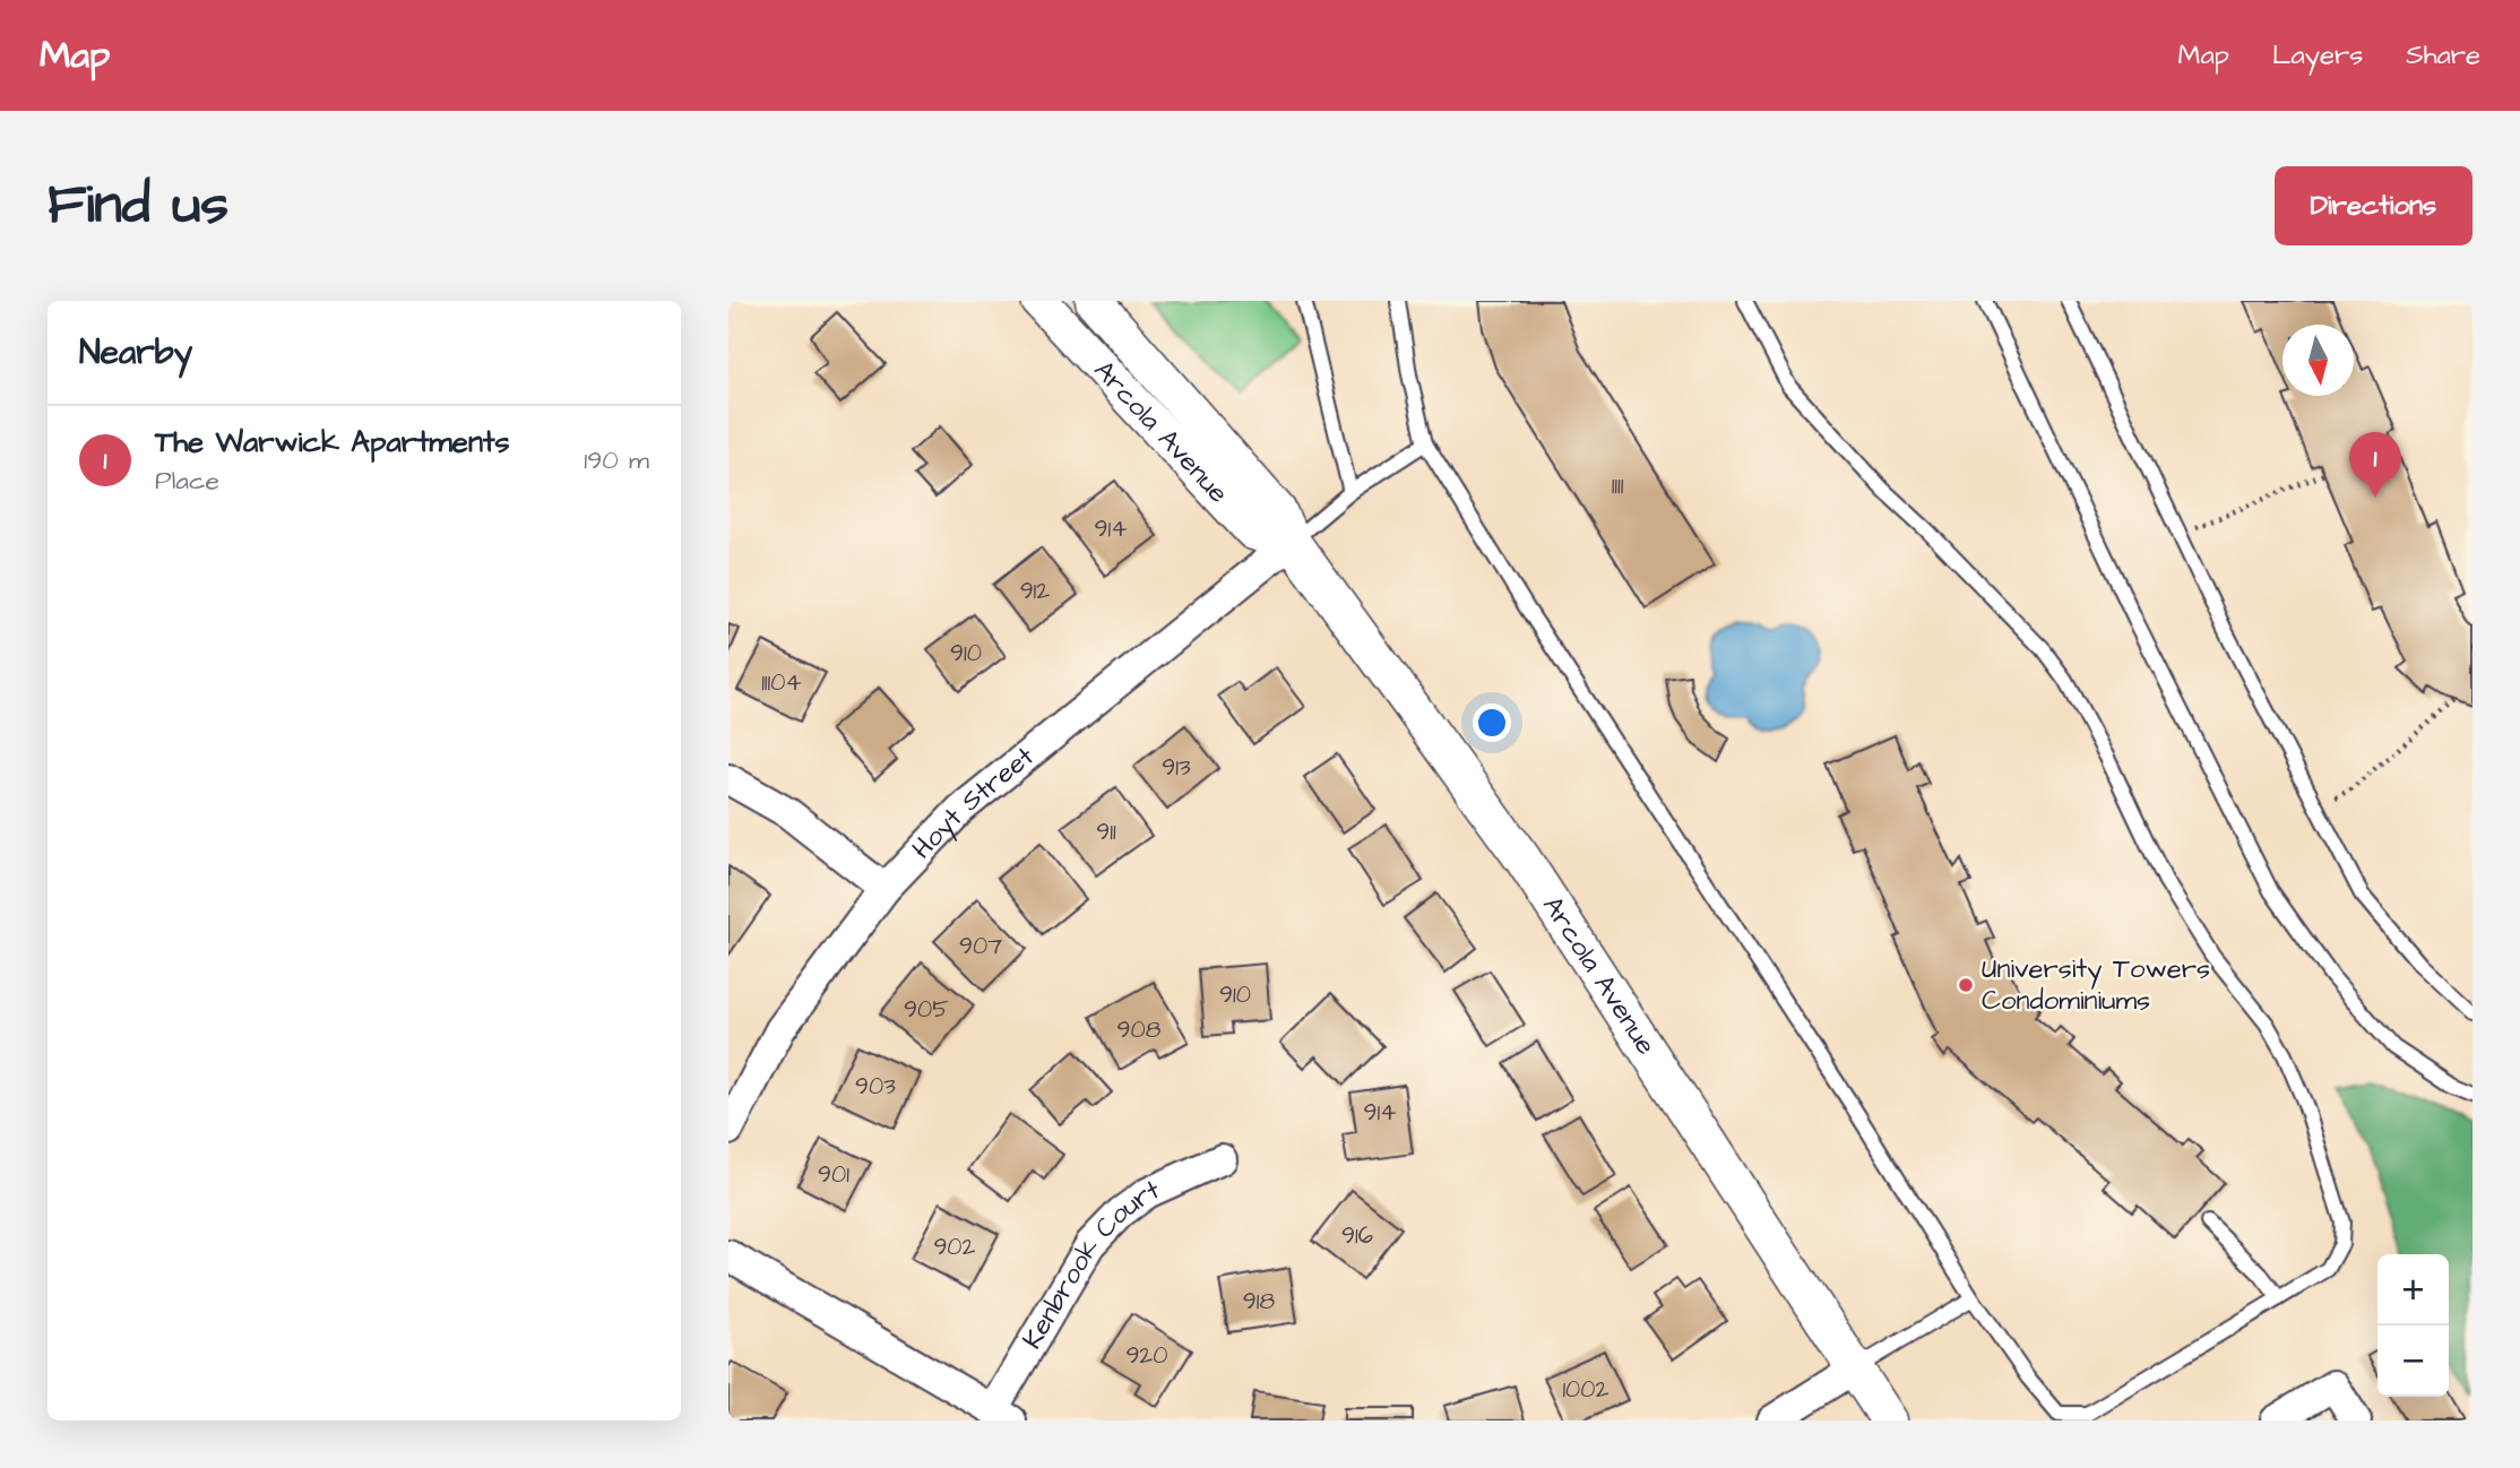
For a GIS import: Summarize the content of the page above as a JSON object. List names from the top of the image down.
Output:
{
  "streets": {
    "street": ["Arcola Avenue", "Hoyt Street", "Kenbrook Court"]
  },
  "crossings": [
    ["Arcola Avenue", "Hoyt Street"]
  ],
  "places": ["University Towers Condominiums"],
  "house_numbers": [
    "1111",
    "914",
    "912",
    "910",
    "11104",
    "913",
    "911",
    "907",
    "910",
    "905",
    "908",
    "903",
    "914",
    "901",
    "916",
    "902",
    "918",
    "920",
    "1002"
  ],
  "north": "bottom",
  "page": {
    "header": "Map",
    "nav": ["Map", "Layers", "Share"],
    "buttons": "Directions",
    "title": "Find us",
    "heading": "Nearby",
    "list": [
      {
        "mark": "1",
        "name": "The Warwick Apartments",
        "note": "Place",
        "value": "190 m"
      }
    ],
    "pins": "1",
    "map_buttons": ["+", "−"]
  }
}
